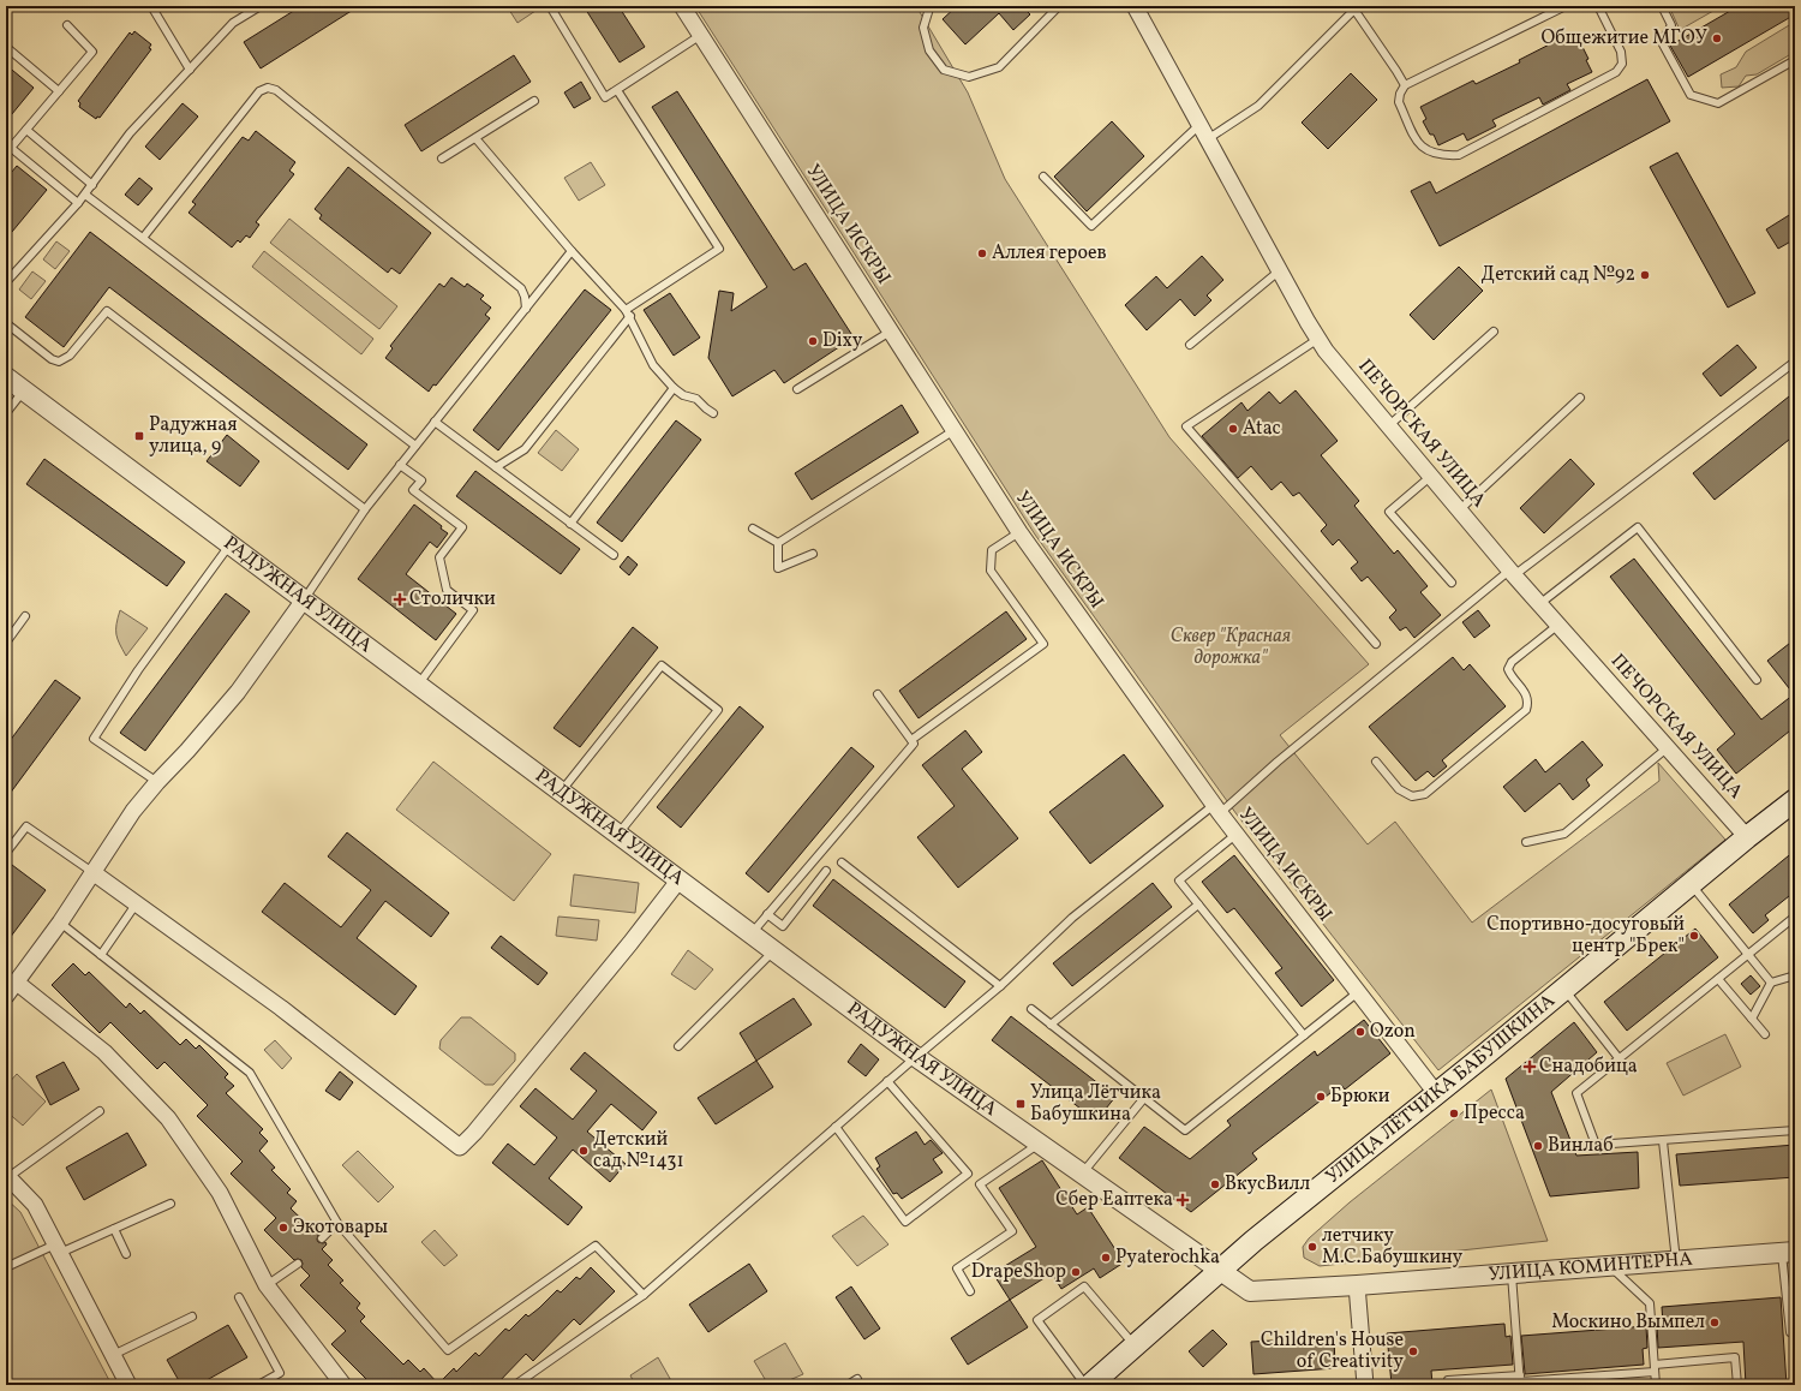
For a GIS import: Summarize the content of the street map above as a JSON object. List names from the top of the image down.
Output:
{
  "streets": {
    "main road": ["УЛИЦА ЛЁТЧИКА БАБУШКИНА"],
    "street": [
      "УЛИЦА ИСКРЫ",
      "ПЕЧОРСКАЯ УЛИЦА",
      "РАДУЖНАЯ УЛИЦА",
      "УЛИЦА КОМИНТЕРНА"
    ]
  },
  "crossings": [
    ["УЛИЦА ИСКРЫ", "УЛИЦА ЛЁТЧИКА БАБУШКИНА"],
    ["ПЕЧОРСКАЯ УЛИЦА", "УЛИЦА ЛЁТЧИКА БАБУШКИНА"],
    ["РАДУЖНАЯ УЛИЦА", "УЛИЦА ЛЁТЧИКА БАБУШКИНА"],
    ["РАДУЖНАЯ УЛИЦА", "УЛИЦА КОМИНТЕРНА"],
    ["УЛИЦА ЛЁТЧИКА БАБУШКИНА", "УЛИЦА КОМИНТЕРНА"]
  ],
  "parks": ["Сквер \"Красная дорожка\""],
  "places": {
    "other": [
      "Общежитие МГОУ",
      "Аллея героев",
      "Детский сад №92",
      "Dixy",
      "Atac",
      "Спортивно-досуговый центр \"Брек\"",
      "Ozon",
      "Брюки",
      "Пресса",
      "Винлаб",
      "Детский сад №1431",
      "ВкусВилл",
      "Экотовары",
      "летчику М.С.Бабушкину",
      "Pyaterochka",
      "DrapeShop",
      "Москино Вымпел",
      "Children's House of Creativity"
    ],
    "transit": ["Радужная улица, 9", "Улица Лётчика Бабушкина"],
    "health": ["Столички", "Снадобица", "Сбер Еаптека"]
  }
}
